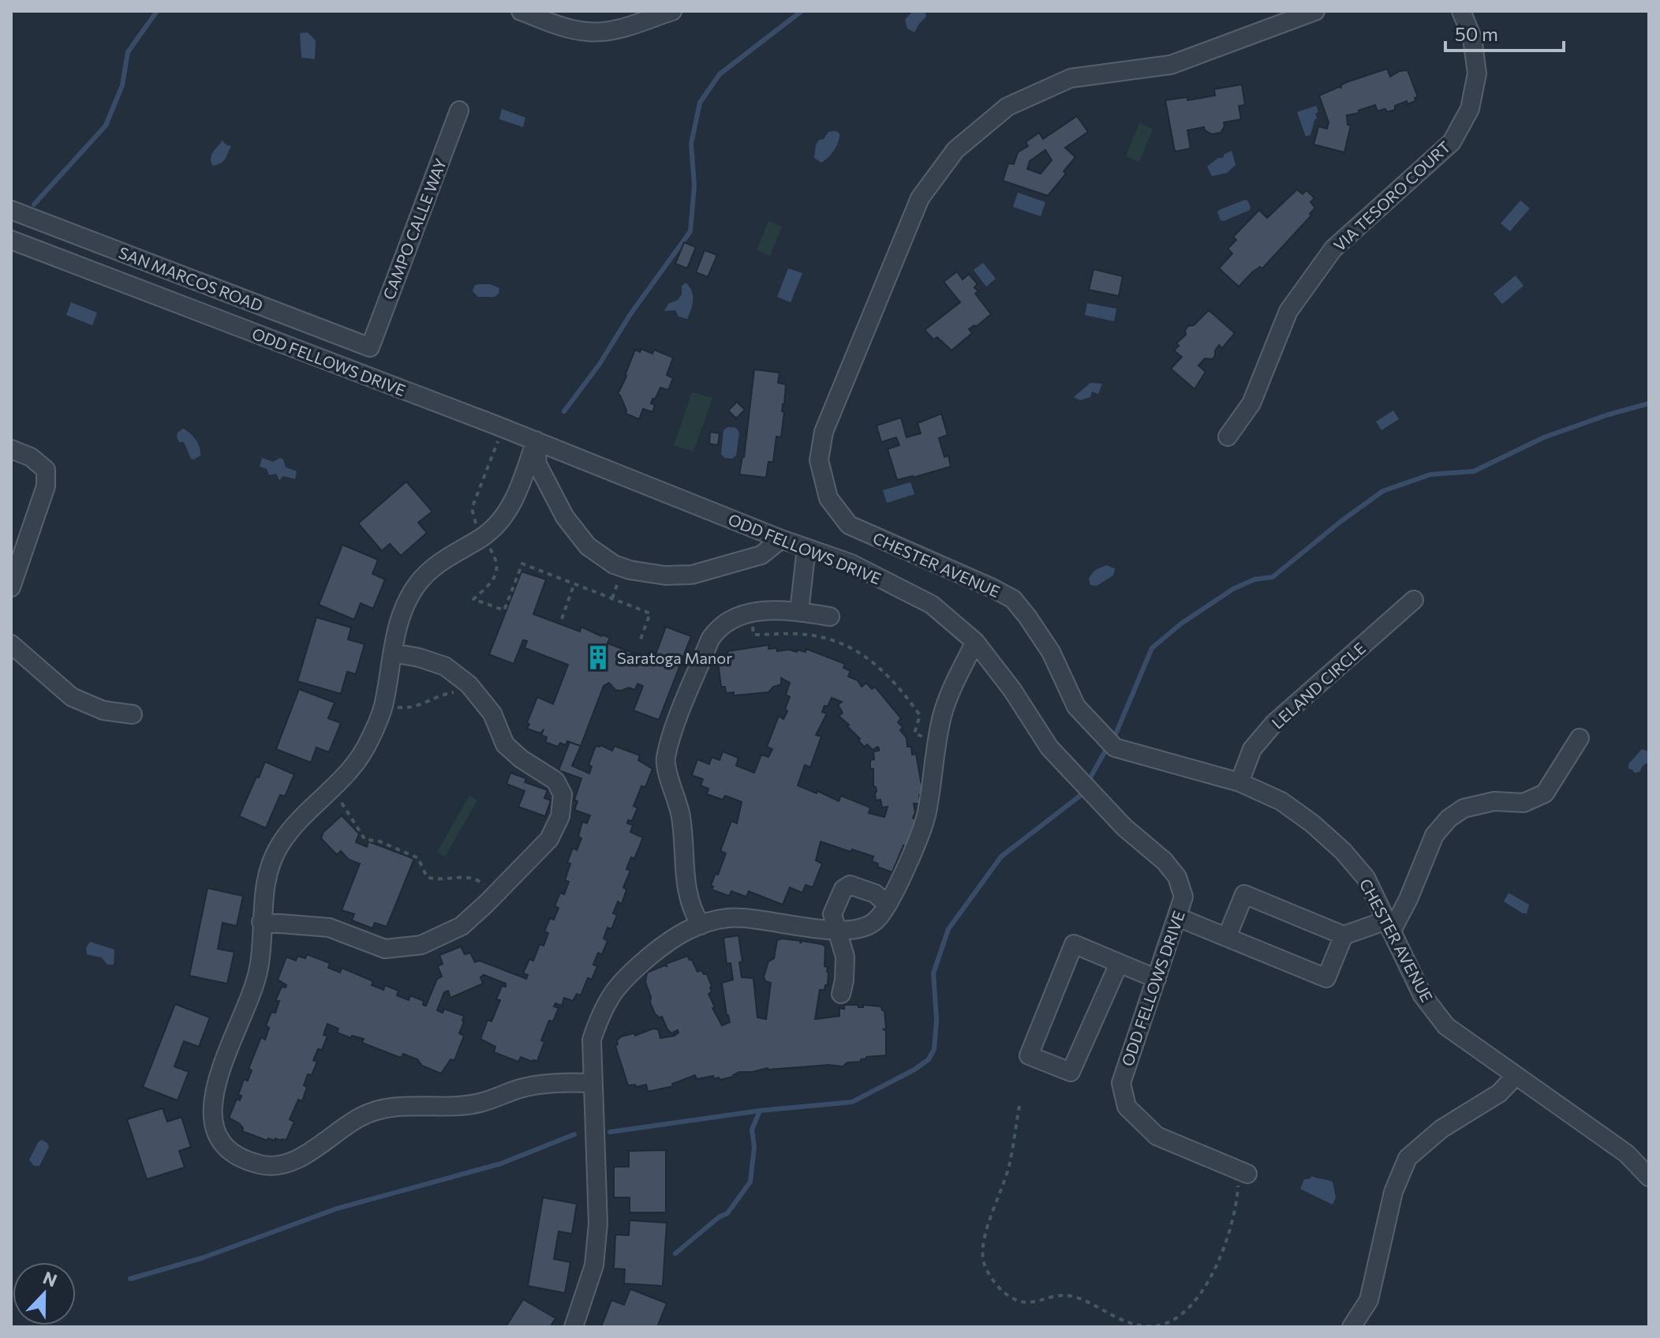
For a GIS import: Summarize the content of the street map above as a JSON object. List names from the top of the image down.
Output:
{
  "streets": {
    "street": [
      "VIA TESORO COURT",
      "CAMPO CALLE WAY",
      "SAN MARCOS ROAD",
      "ODD FELLOWS DRIVE",
      "CHESTER AVENUE",
      "LELAND CIRCLE"
    ]
  },
  "crossings": [
    ["CAMPO CALLE WAY", "SAN MARCOS ROAD"],
    ["CHESTER AVENUE", "LELAND CIRCLE"]
  ],
  "places": {
    "building": ["Saratoga Manor"]
  },
  "scale_bar": "50 m",
  "north": "top"
}
